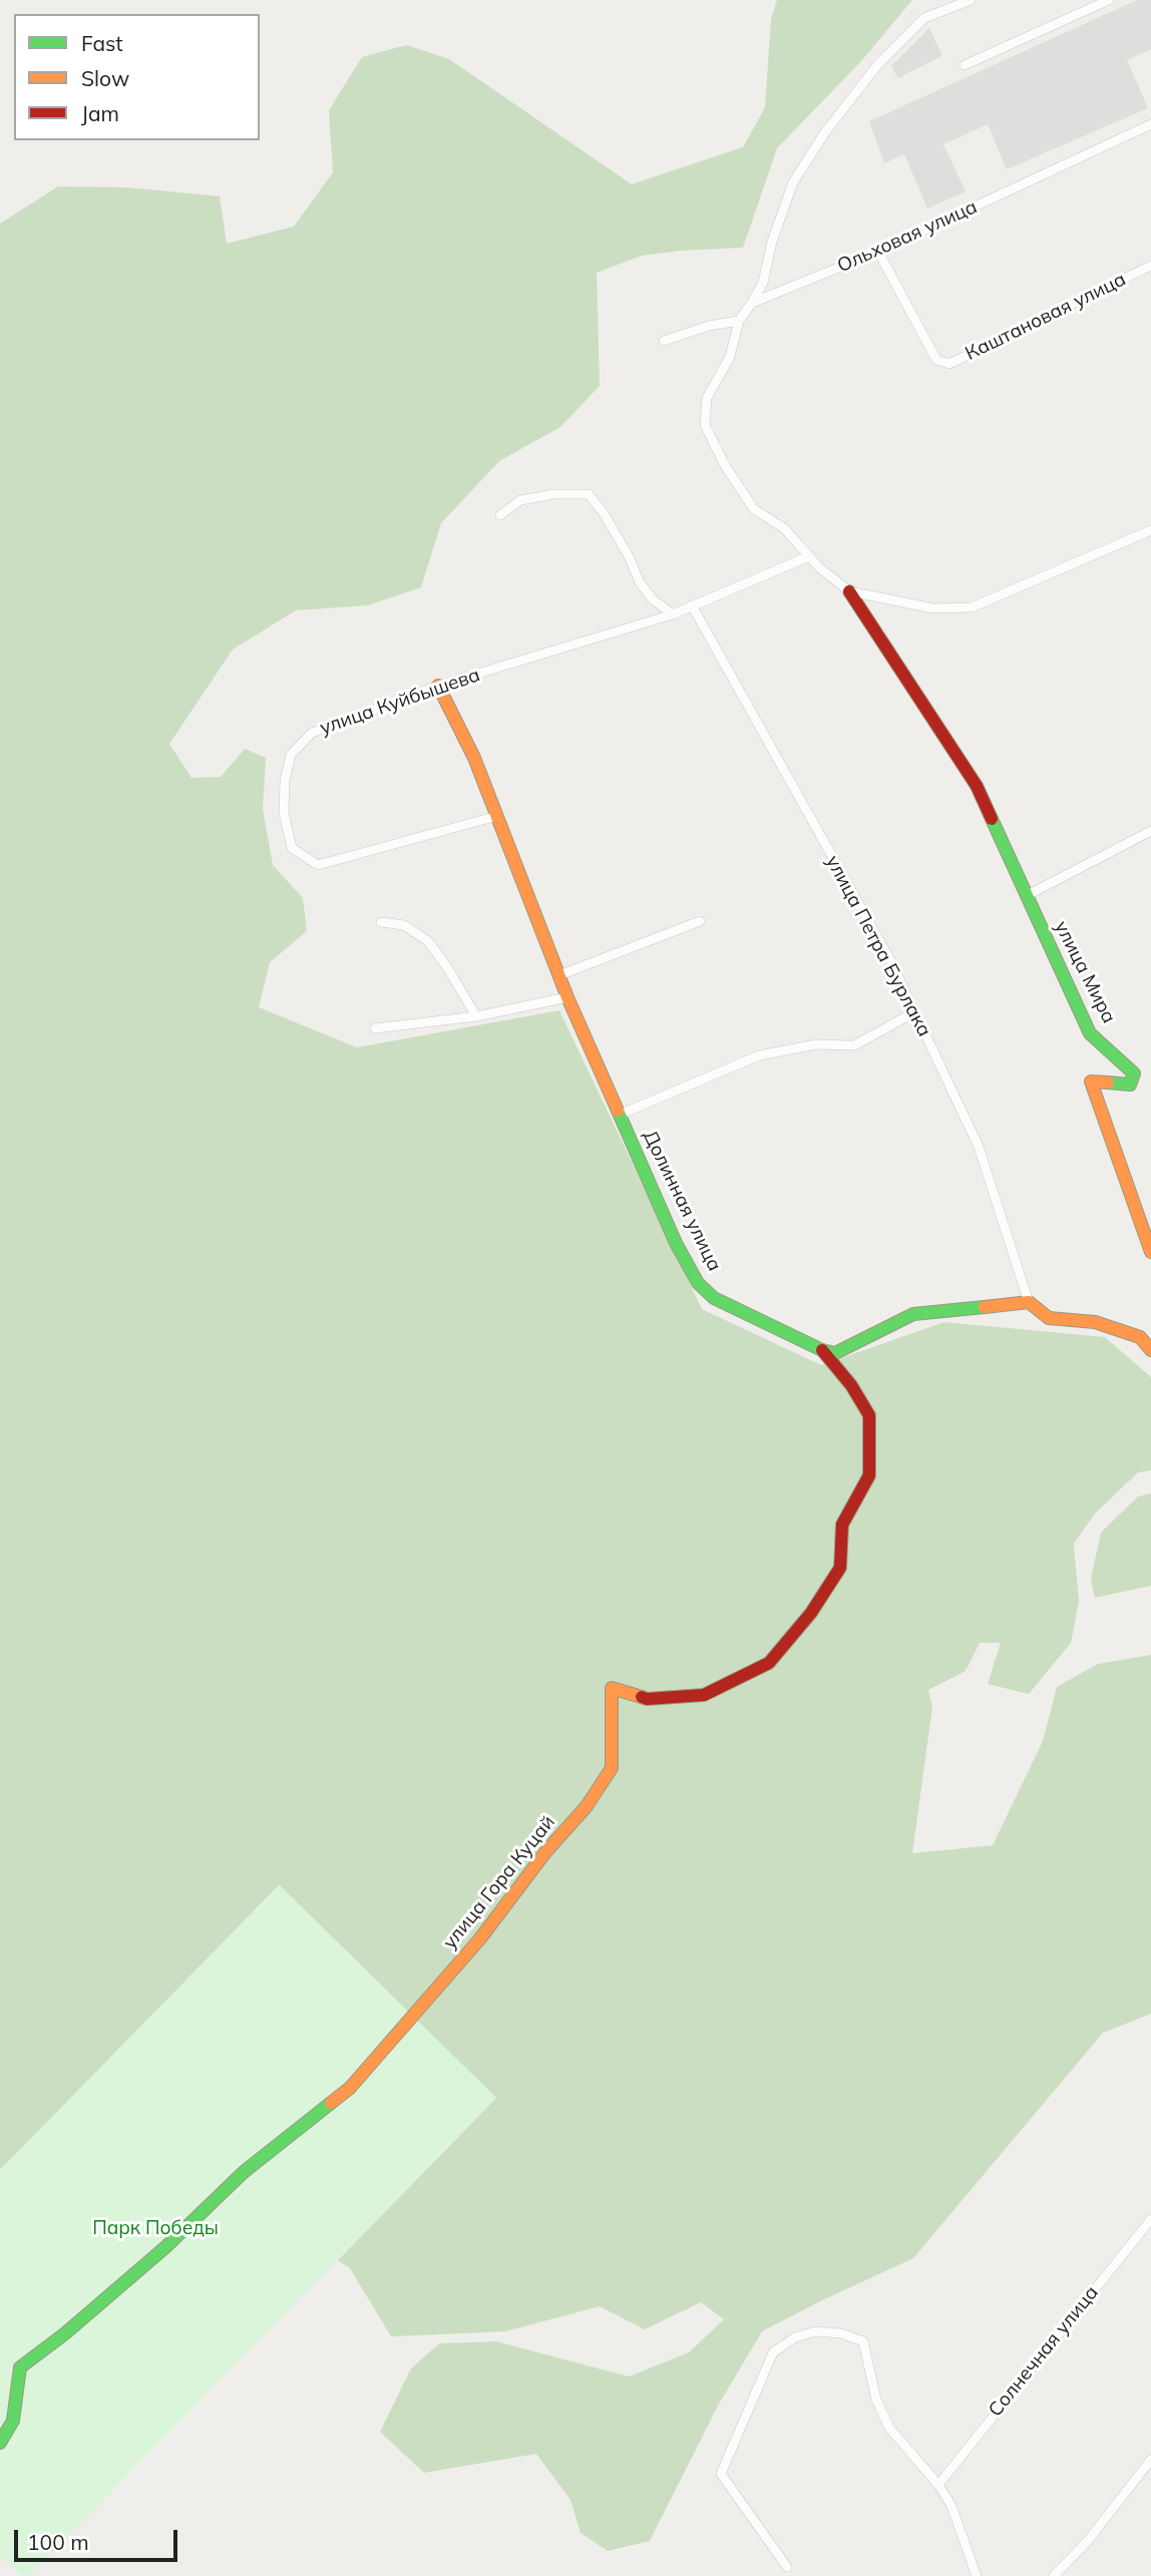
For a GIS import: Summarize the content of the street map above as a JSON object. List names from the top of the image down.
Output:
{
  "streets": {
    "street": [
      "Ольховая улица",
      "Каштановая улица",
      "улица Куйбышева",
      "улица Петра Бурлака",
      "улица Мира",
      "Долинная улица",
      "улица Гора Куцай",
      "Солнечная улица"
    ]
  },
  "crossings": [
    ["Ольховая улица", "Каштановая улица"],
    ["улица Куйбышева", "улица Петра Бурлака"],
    ["улица Куйбышева", "Долинная улица"],
    ["Долинная улица", "улица Гора Куцай"]
  ],
  "parks": ["Парк Победы"],
  "legend": ["Fast", "Slow", "Jam"],
  "scale_bar": "100 m"
}
